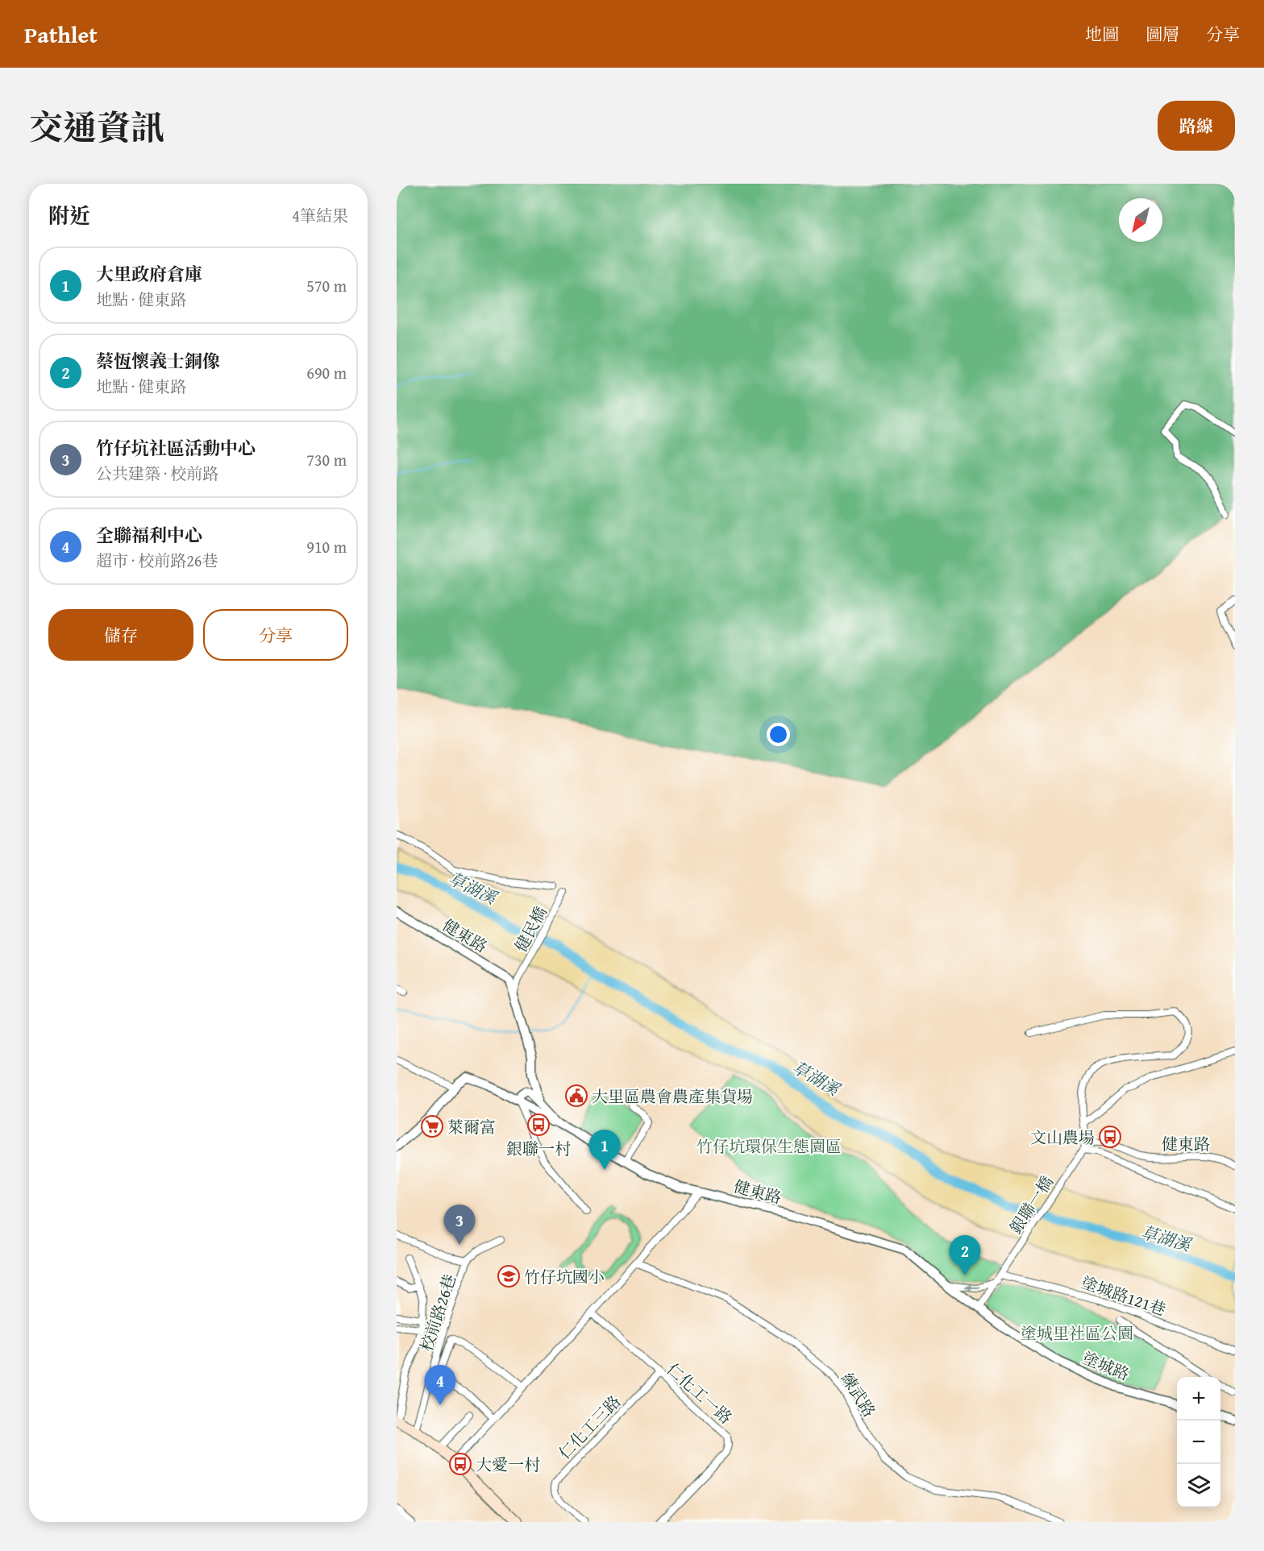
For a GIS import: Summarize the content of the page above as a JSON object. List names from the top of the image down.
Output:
{
  "streets": {
    "street": [
      "健民橋",
      "健東路",
      "銀聯一橋",
      "塗城路121巷",
      "校前路26巷",
      "塗城路",
      "仁化工一路",
      "練武路",
      "仁化工三路"
    ]
  },
  "crossings": [
    ["健民橋", "健東路"],
    ["健東路", "塗城路"],
    ["銀聯一橋", "塗城路121巷"],
    ["仁化工一路", "仁化工三路"]
  ],
  "water": ["草湖溪"],
  "parks": ["竹仔坑環保生態園區", "塗城里社區公園"],
  "places": {
    "public building": ["大里區農會農產集貨場"],
    "bus stop": ["銀聯一村", "文山農場", "大愛一村"],
    "supermarket": ["萊爾富"],
    "school or university": ["竹仔坑國小"]
  },
  "north": "bottom left",
  "page": {
    "header": "Pathlet",
    "nav": ["地圖", "圖層", "分享"],
    "title": "交通資訊",
    "buttons": [
      "路線",
      ["儲存", "分享"]
    ],
    "heading": ["附近", "4筆結果"],
    "list": [
      {
        "mark": "1",
        "name": "大里政府倉庫",
        "note": "地點 · 健東路",
        "value": "570 m"
      },
      {
        "mark": "2",
        "name": "蔡恆懷義士銅像",
        "note": "地點 · 健東路",
        "value": "690 m"
      },
      {
        "mark": "3",
        "name": "竹仔坑社區活動中心",
        "note": "公共建築 · 校前路",
        "value": "730 m"
      },
      {
        "mark": "4",
        "name": "全聯福利中心",
        "note": "超市 · 校前路26巷",
        "value": "910 m"
      }
    ],
    "pins": [
      "1",
      "3",
      "2",
      "4"
    ],
    "map_buttons": ["+", "−"]
  }
}
